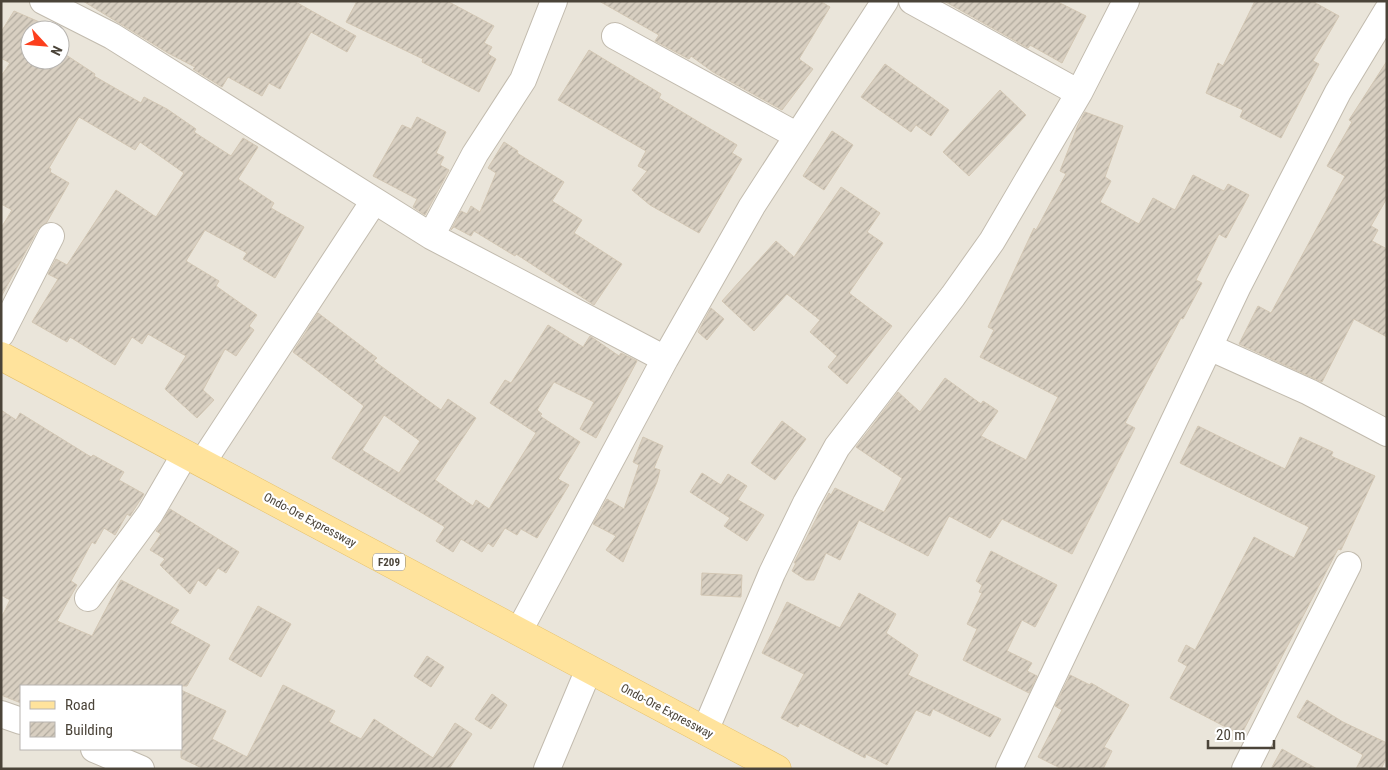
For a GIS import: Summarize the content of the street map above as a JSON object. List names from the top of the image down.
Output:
{
  "streets": {
    "main road": ["Ondo-Ore Expressway", "F209"]
  },
  "legend": ["Road", "Building"],
  "scale_bar": "20 m",
  "north": "bottom right"
}
